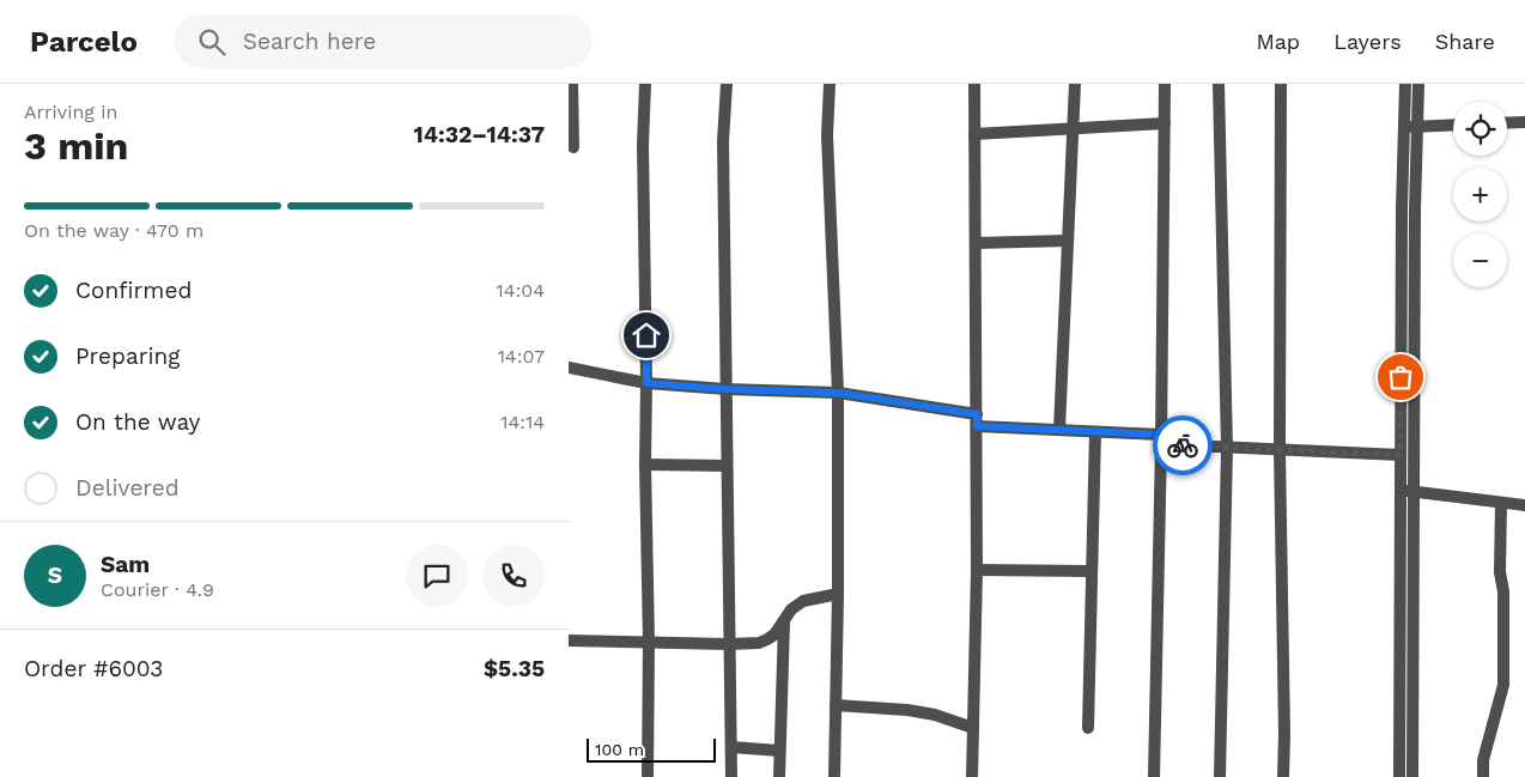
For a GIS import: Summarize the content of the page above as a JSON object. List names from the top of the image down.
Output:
{
  "scale_bar": "100 m",
  "page": {
    "header": "Parcelo",
    "search": "Search here",
    "nav": ["Map", "Layers", "Share"],
    "heading": ["3 min", "Arriving in", "14:32–14:37"],
    "panel": [
      "Sam",
      "Courier · 4.9",
      "Order #6003",
      "$5.35"
    ],
    "map_buttons": ["+", "−"],
    "bar": "On the way · 470 m",
    "list": [
      ["Confirmed", "14:04"],
      ["Preparing", "14:07"],
      ["On the way", "14:14"],
      "Delivered"
    ],
    "round": "S",
    "scale": "100 m"
  }
}
